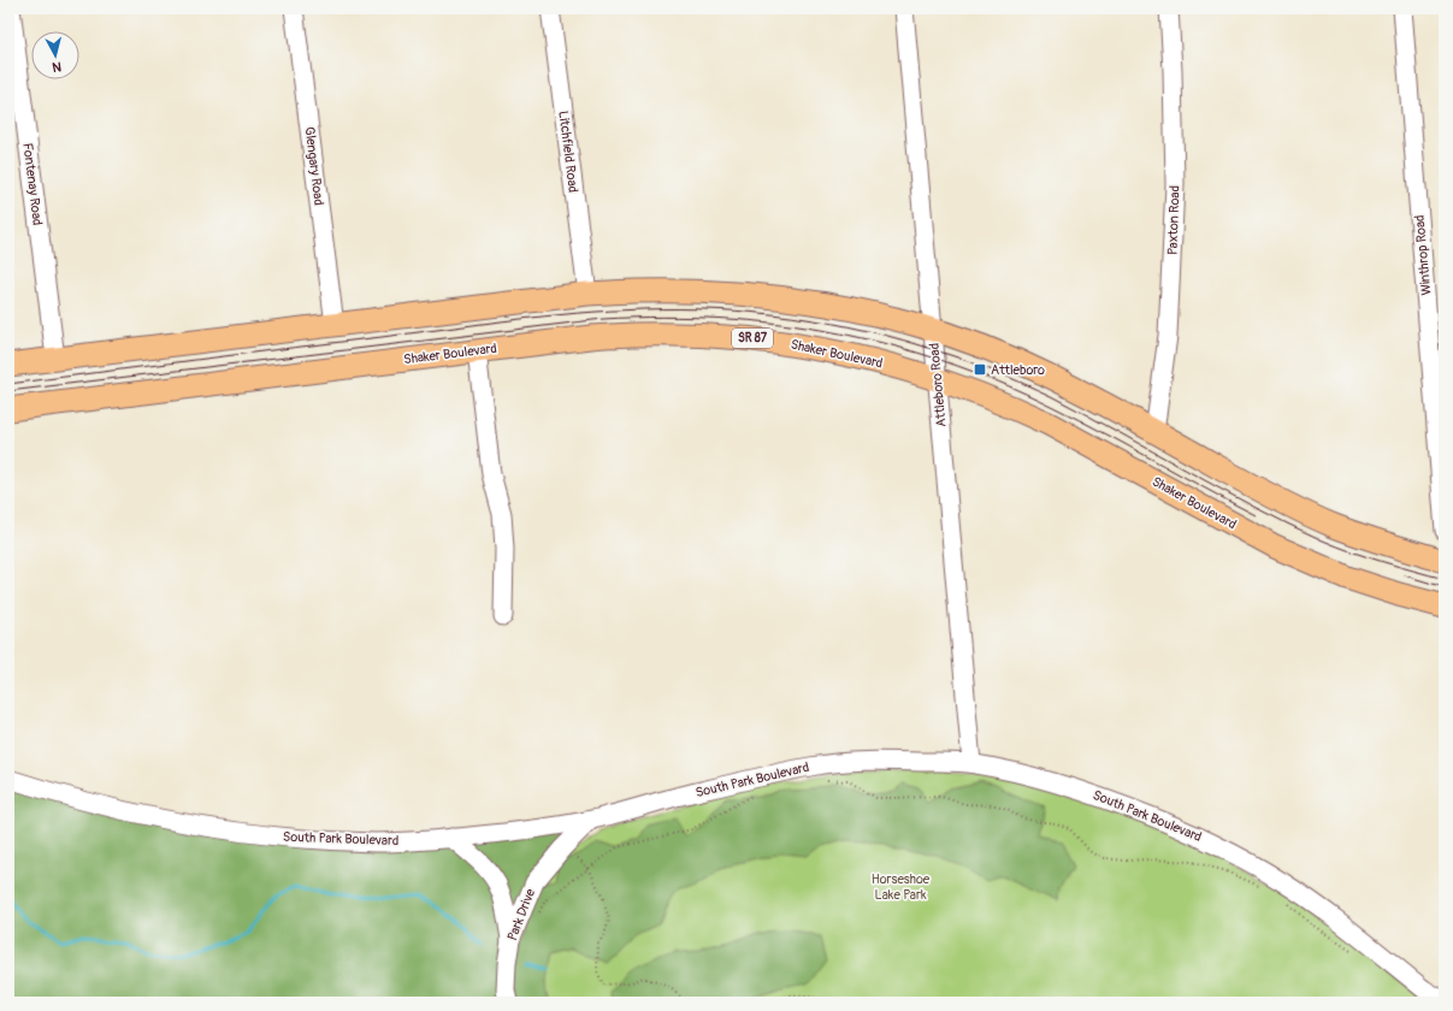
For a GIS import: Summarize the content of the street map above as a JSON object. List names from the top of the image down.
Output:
{
  "streets": {
    "main road": ["SR 87", "Shaker Boulevard"],
    "street": [
      "Litchfield Road",
      "Glengary Road",
      "Fontenay Road",
      "Paxton Road",
      "Winthrop Road",
      "Attleboro Road",
      "South Park Boulevard",
      "Park Drive"
    ]
  },
  "crossings": [
    ["Shaker Boulevard", "Attleboro Road"],
    ["Attleboro Road", "South Park Boulevard"],
    ["South Park Boulevard", "Park Drive"]
  ],
  "parks": ["Horseshoe Lake Park"],
  "places": {
    "transit": ["Attleboro"]
  },
  "north": "bottom"
}
